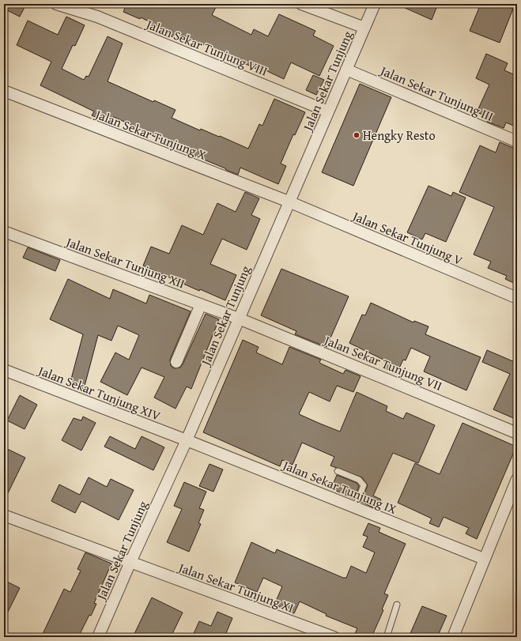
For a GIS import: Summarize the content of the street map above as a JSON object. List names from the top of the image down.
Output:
{
  "streets": {
    "street": [
      "Jalan Sekar Tunjung VIII",
      "Jalan Sekar Tunjung",
      "Jalan Sekar Tunjung III",
      "Jalan Sekar Tunjung X",
      "Jalan Sekar Tunjung V",
      "Jalan Sekar Tunjung XII",
      "Jalan Sekar Tunjung VII",
      "Jalan Sekar Tunjung XIV",
      "Jalan Sekar Tunjung IX",
      "Jalan Sekar Tunjung XI"
    ]
  },
  "crossings": [
    ["Jalan Sekar Tunjung VIII", "Jalan Sekar Tunjung"],
    ["Jalan Sekar Tunjung", "Jalan Sekar Tunjung III"],
    ["Jalan Sekar Tunjung", "Jalan Sekar Tunjung X"],
    ["Jalan Sekar Tunjung", "Jalan Sekar Tunjung V"],
    ["Jalan Sekar Tunjung", "Jalan Sekar Tunjung XII"],
    ["Jalan Sekar Tunjung", "Jalan Sekar Tunjung VII"],
    ["Jalan Sekar Tunjung", "Jalan Sekar Tunjung XIV"],
    ["Jalan Sekar Tunjung", "Jalan Sekar Tunjung IX"],
    ["Jalan Sekar Tunjung", "Jalan Sekar Tunjung XI"],
    ["Jalan Sekar Tunjung X", "Jalan Sekar Tunjung V"],
    ["Jalan Sekar Tunjung XII", "Jalan Sekar Tunjung VII"],
    ["Jalan Sekar Tunjung XIV", "Jalan Sekar Tunjung IX"]
  ],
  "places": ["Hengky Resto"]
}
